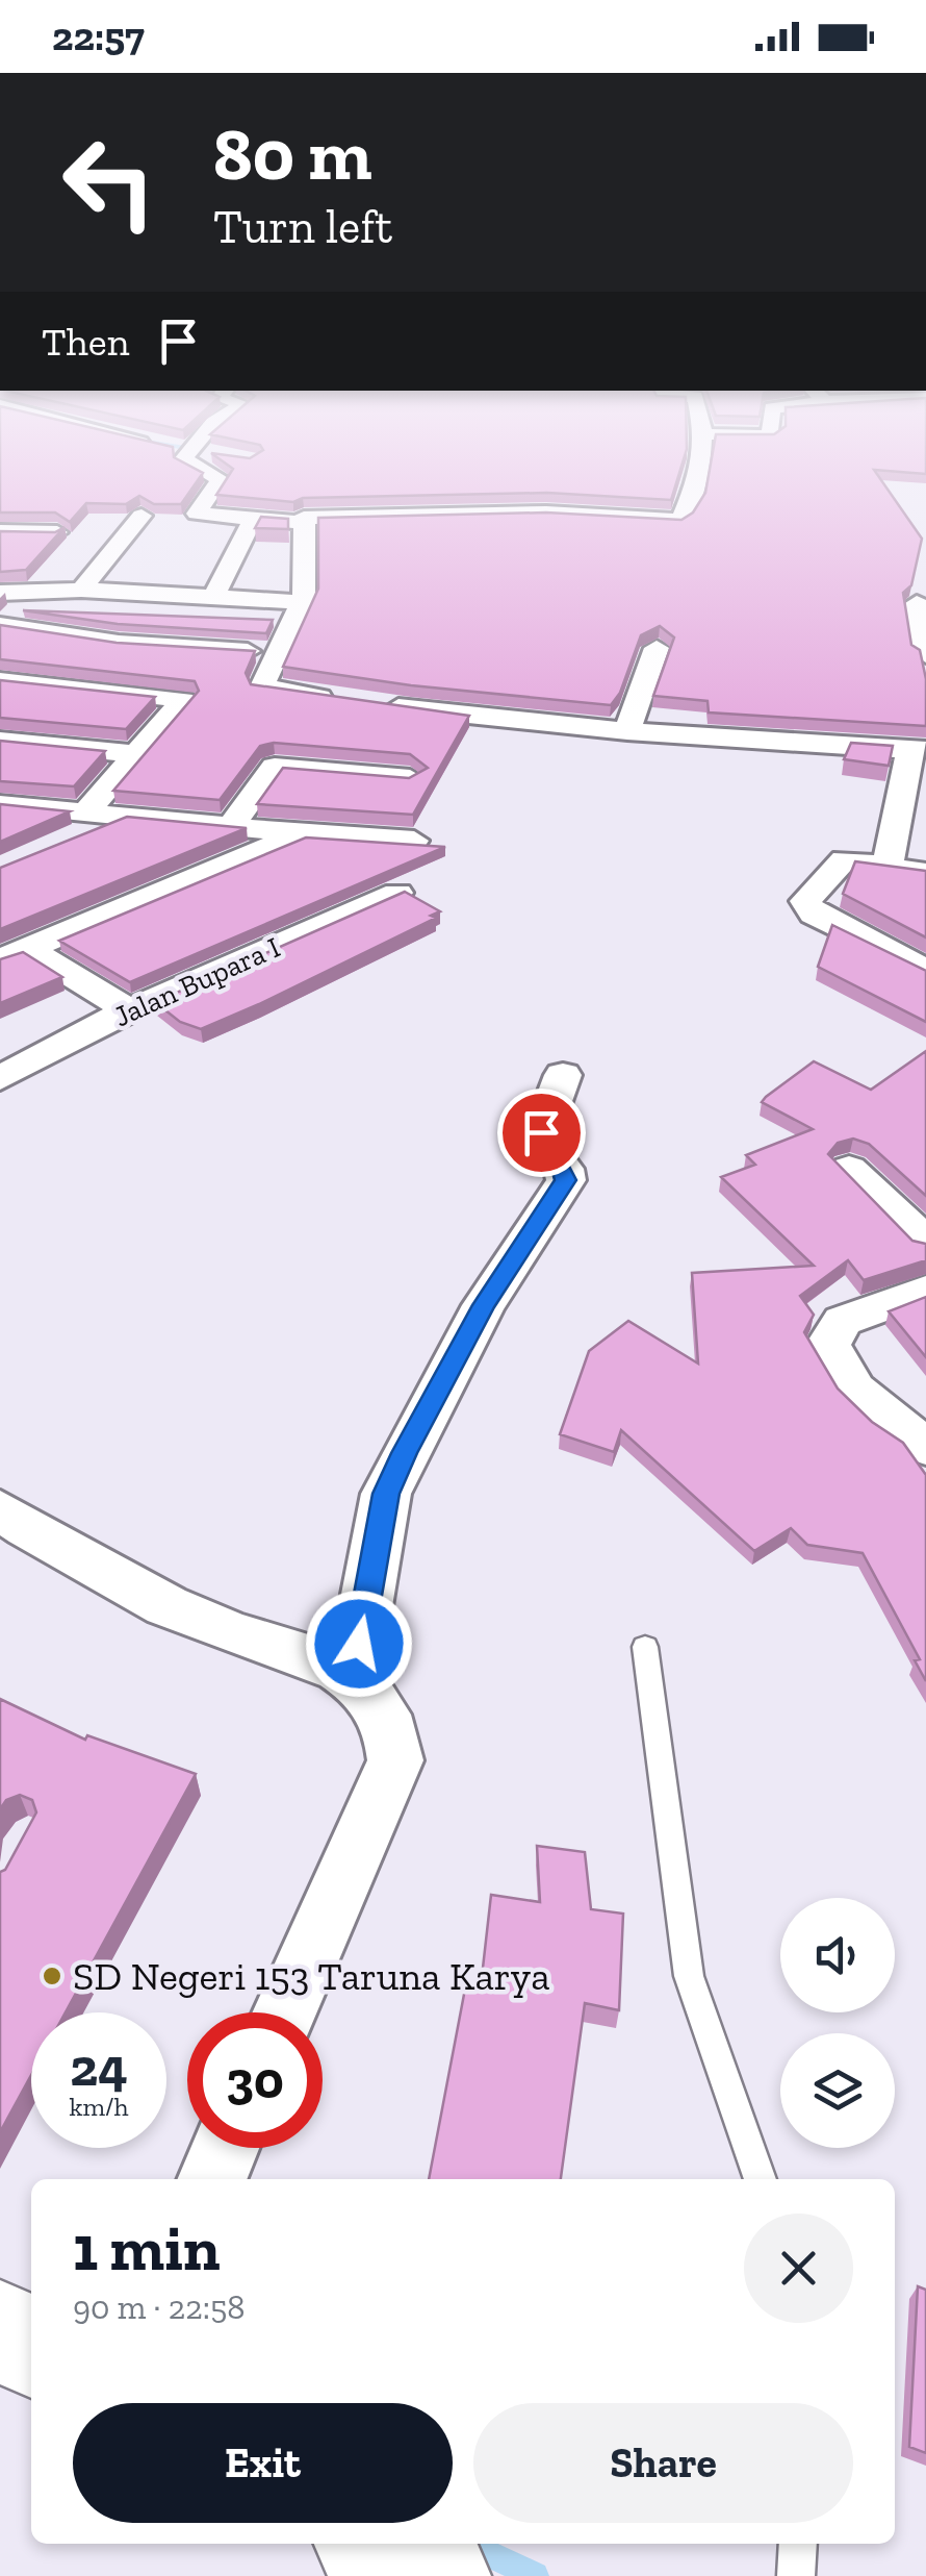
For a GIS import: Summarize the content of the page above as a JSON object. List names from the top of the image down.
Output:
{
  "streets": {
    "street": ["Jalan Bupara I"]
  },
  "places": ["SD Negeri 153 Taruna Karya"],
  "page": {
    "status": "22:57",
    "turn": ["80 m", "Turn left"],
    "then": "Then",
    "speed": "24 km/h",
    "limit": "30",
    "heading": ["1 min", "90 m · 22:58"],
    "buttons": ["Exit", "Share"]
  }
}
